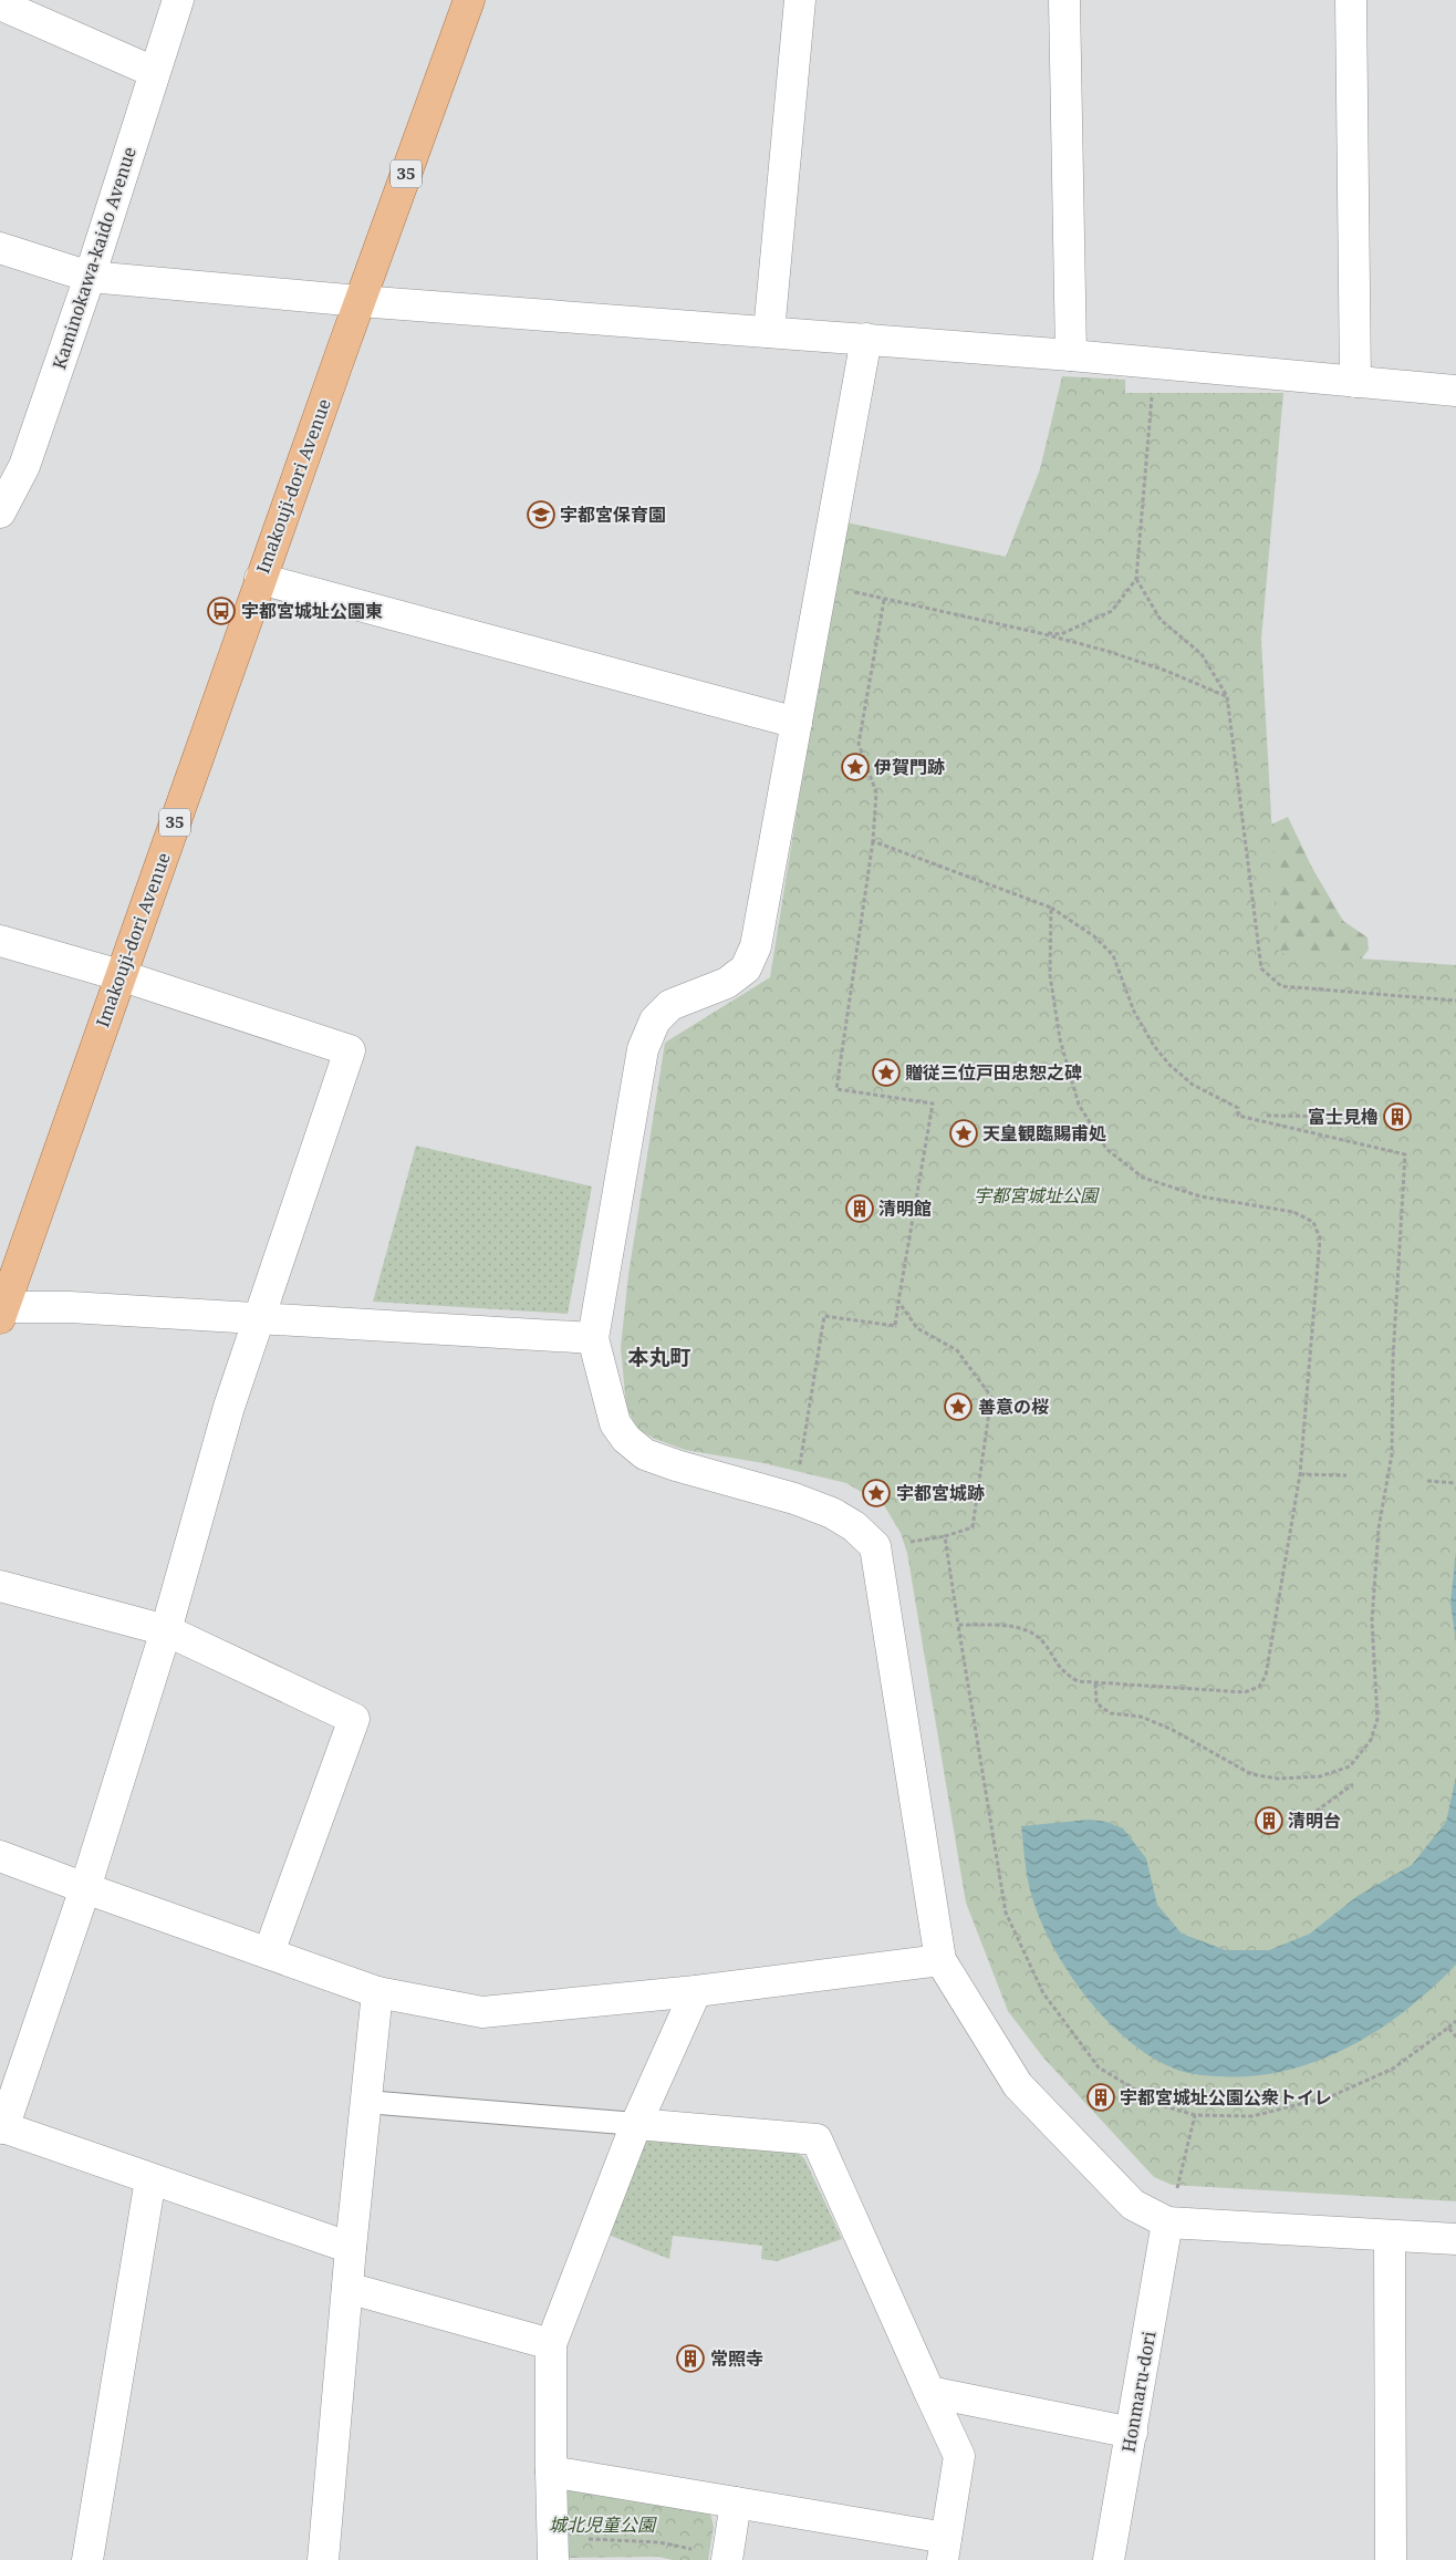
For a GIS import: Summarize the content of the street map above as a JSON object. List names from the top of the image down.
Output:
{
  "streets": {
    "main road": ["35", "Imakouji-dori Avenue"],
    "street": ["Kaminokawa-kaido Avenue", "Honmaru-dori"]
  },
  "districts": ["本丸町"],
  "parks": ["宇都宮城址公園", "城北児童公園"],
  "places": {
    "school or university": ["宇都宮保育園"],
    "bus stop": ["宇都宮城址公園東"],
    "place": [
      "伊賀門跡",
      "贈従三位戸田忠恕之碑",
      "天皇観臨賜甫処",
      "善意の桜",
      "宇都宮城跡"
    ],
    "building": [
      "富士見櫓",
      "清明館",
      "清明台",
      "宇都宮城址公園公衆トイレ",
      "常照寺"
    ]
  }
}
